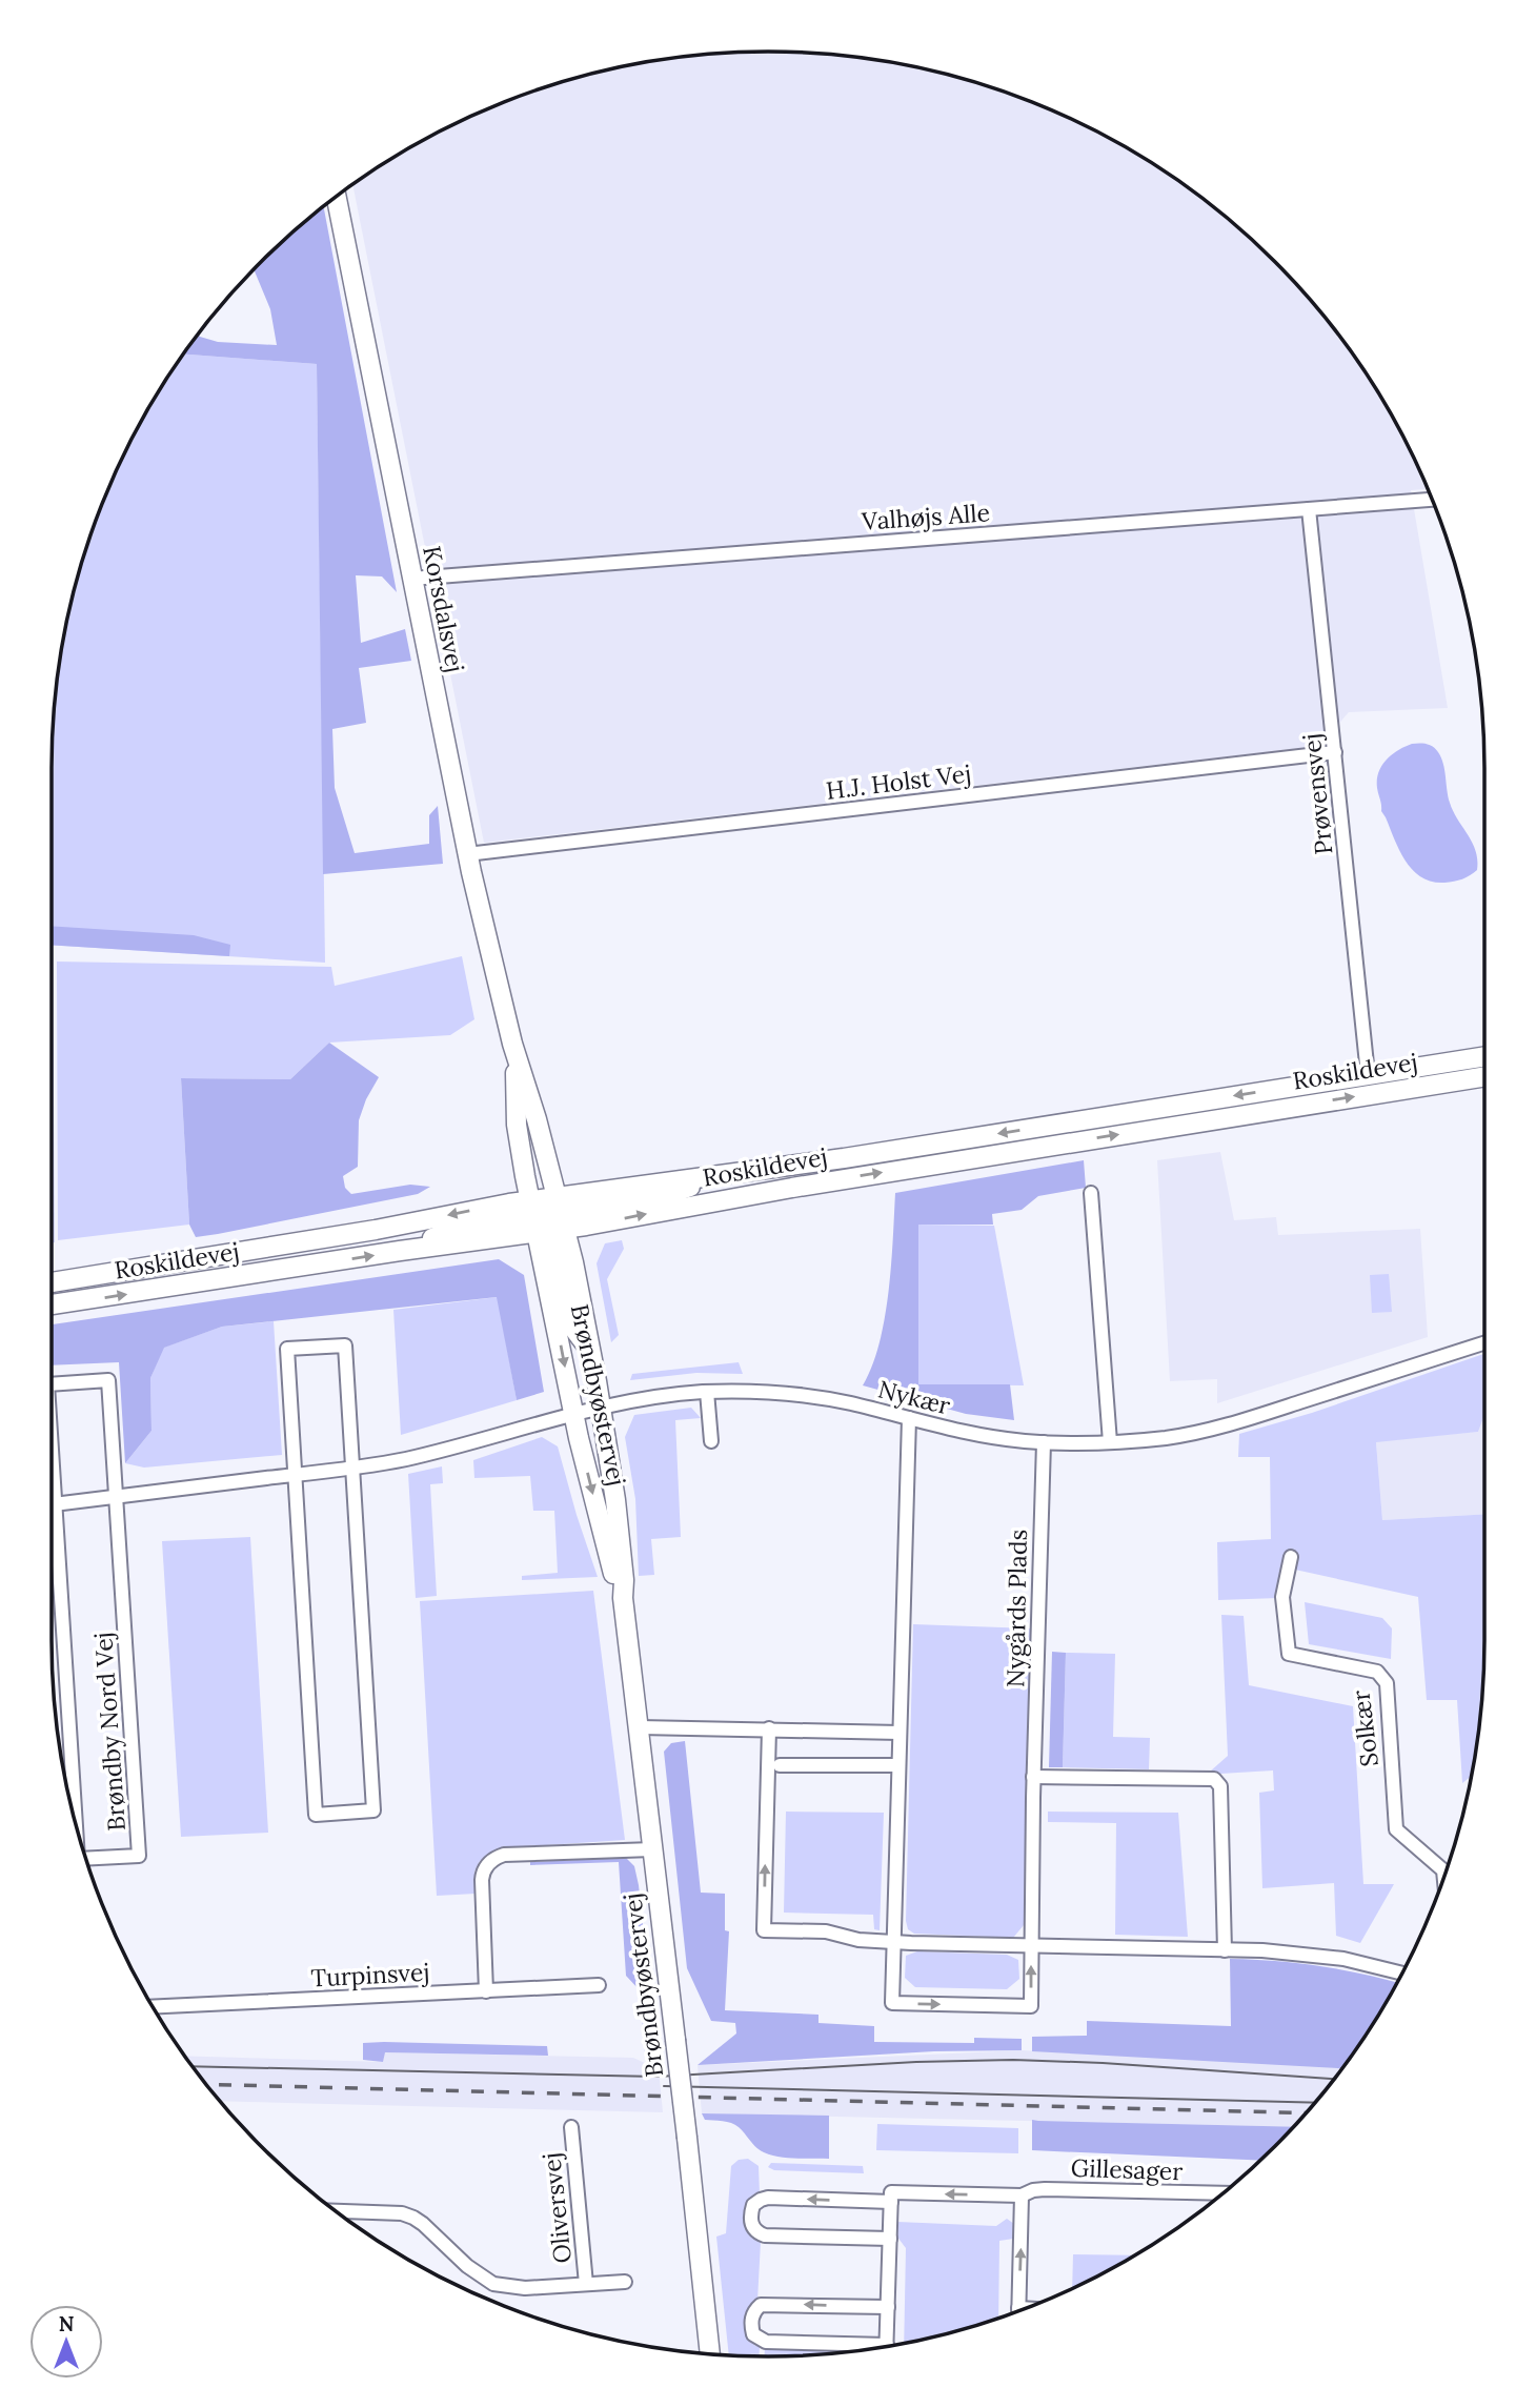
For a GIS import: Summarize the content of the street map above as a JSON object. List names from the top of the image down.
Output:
{
  "streets": {
    "main road": ["Korsdalsvej", "Roskildevej", "Brøndbyøstervej"],
    "street": [
      "Valhøjs Alle",
      "H.J. Holst Vej",
      "Prøvensvej",
      "Nykær",
      "Nygårds Plads",
      "Solkær",
      "Brøndby Nord Vej",
      "Turpinsvej",
      "Gillesager",
      "Oliversvej"
    ]
  },
  "crossings": [
    ["Valhøjs Alle", "Korsdalsvej"],
    ["Valhøjs Alle", "Prøvensvej"],
    ["Korsdalsvej", "H.J. Holst Vej"],
    ["Korsdalsvej", "Roskildevej"],
    ["Korsdalsvej", "Brøndbyøstervej"],
    ["H.J. Holst Vej", "Prøvensvej"],
    ["Prøvensvej", "Roskildevej"],
    ["Roskildevej", "Brøndbyøstervej"],
    ["Brøndbyøstervej", "Nykær"],
    ["Nykær", "Nygårds Plads"]
  ],
  "one_way": ["Gillesager"],
  "north": "top"
}
